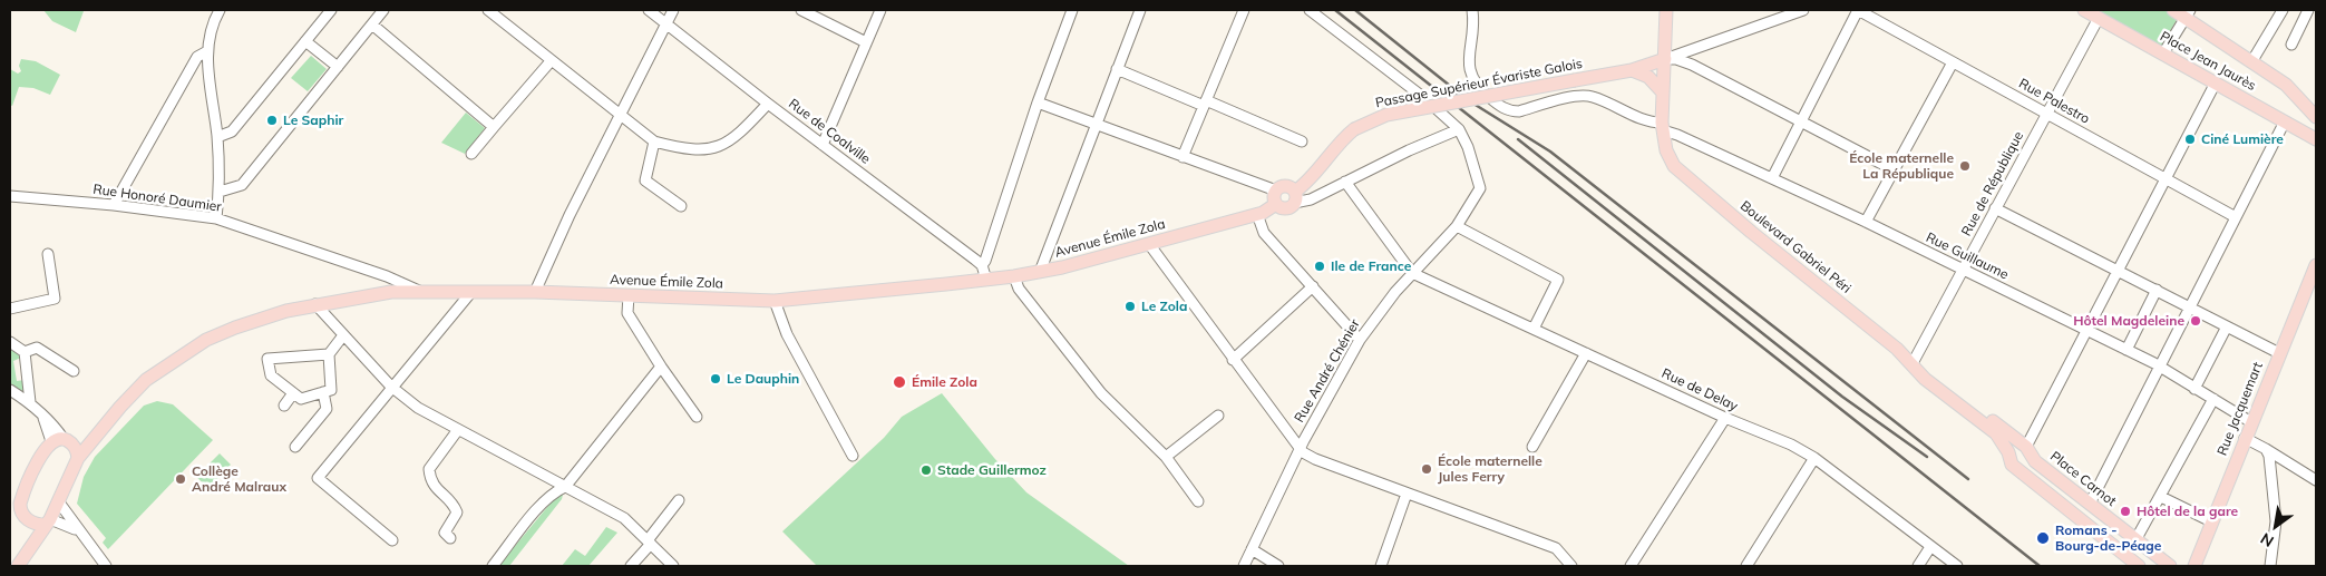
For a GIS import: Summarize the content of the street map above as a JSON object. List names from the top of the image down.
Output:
{
  "streets": {
    "main road": [
      "Place Jean Jaurès",
      "Passage Supérieur Évariste Galois",
      "Avenue Émile Zola",
      "Boulevard Gabriel Péri",
      "Rue Jacquemart",
      "Place Carnot"
    ],
    "street": [
      "Rue Palestro",
      "Rue de Coalville",
      "Rue de République",
      "Rue Honoré Daumier",
      "Rue Guillaume",
      "Rue André Chénier",
      "Rue de Delay"
    ]
  },
  "crossings": [
    ["Place Jean Jaurès", "Rue de République"],
    ["Passage Supérieur Évariste Galois", "Avenue Émile Zola"],
    ["Rue Palestro", "Rue de République"],
    ["Rue de République", "Boulevard Gabriel Péri"],
    ["Rue de République", "Rue Guillaume"],
    ["Rue Honoré Daumier", "Avenue Émile Zola"],
    ["Boulevard Gabriel Péri", "Rue Guillaume"],
    ["Boulevard Gabriel Péri", "Place Carnot"],
    ["Rue Guillaume", "Rue Jacquemart"],
    ["Rue André Chénier", "Rue de Delay"]
  ],
  "places": [
    "Le Saphir",
    "Ciné Lumière",
    "École maternelle La République",
    "Ile de France",
    "Le Zola",
    "Hôtel Magdeleine",
    "Le Dauphin",
    "Émile Zola",
    "École maternelle Jules Ferry",
    "Stade Guillermoz",
    "Collège André Malraux",
    "Hôtel de la gare",
    "Romans - Bourg-de-Péage"
  ],
  "north": "bottom left"
}
